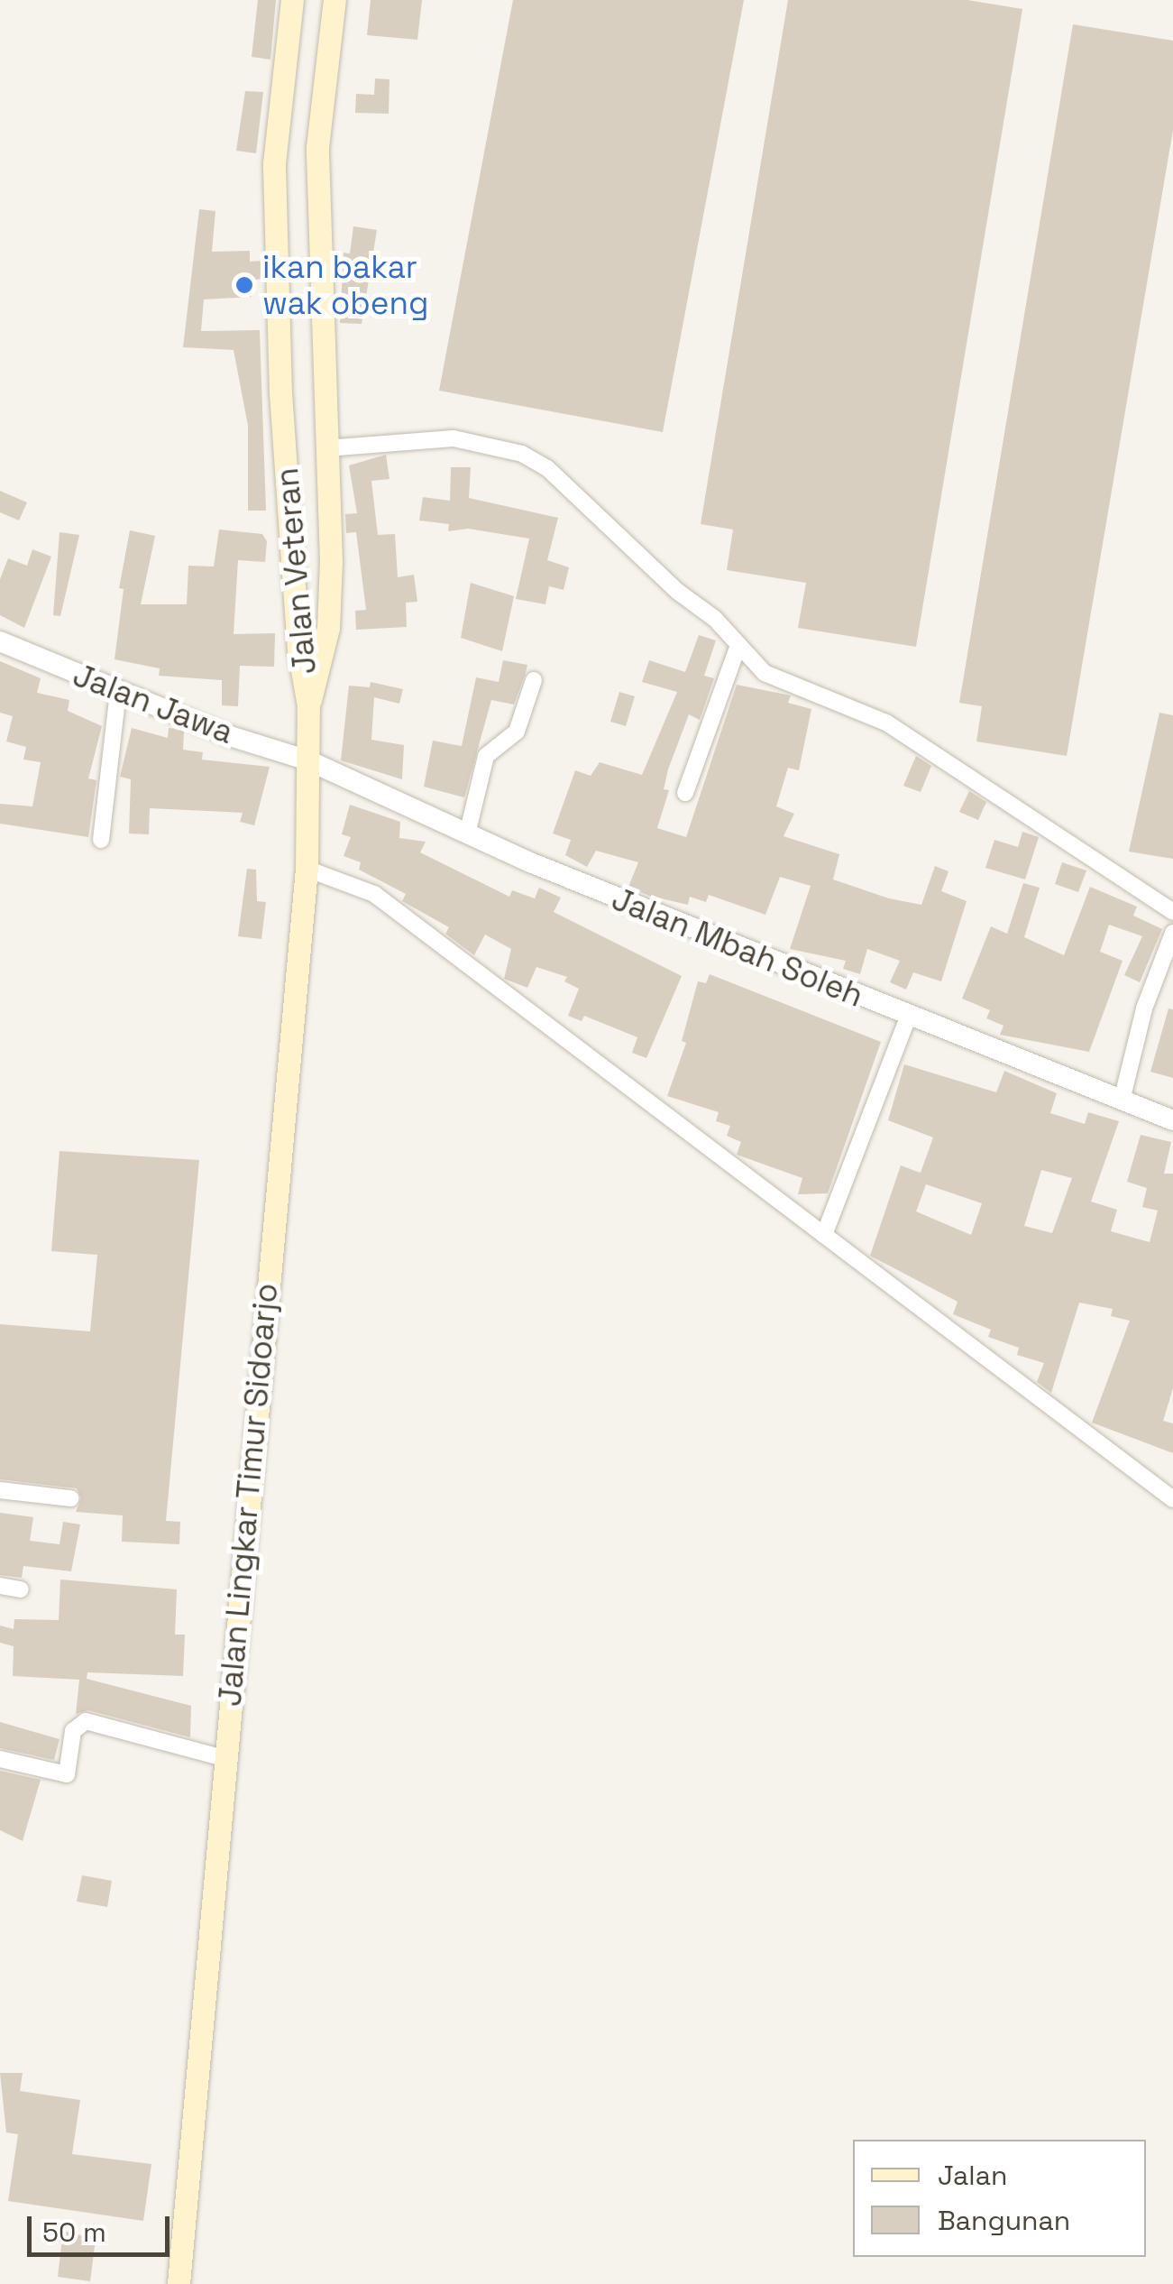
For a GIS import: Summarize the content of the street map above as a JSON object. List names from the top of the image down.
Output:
{
  "streets": {
    "main road": ["Jalan Veteran", "Jalan Lingkar Timur Sidoarjo"],
    "street": ["Jalan Jawa", "Jalan Mbah Soleh"]
  },
  "crossings": [
    ["Jalan Veteran", "Jalan Lingkar Timur Sidoarjo"],
    ["Jalan Jawa", "Jalan Mbah Soleh"],
    ["Jalan Jawa", "Jalan Lingkar Timur Sidoarjo"],
    ["Jalan Mbah Soleh", "Jalan Lingkar Timur Sidoarjo"]
  ],
  "places": ["ikan bakar wak obeng"],
  "legend": ["Jalan", "Bangunan"],
  "scale_bar": "50 m"
}
